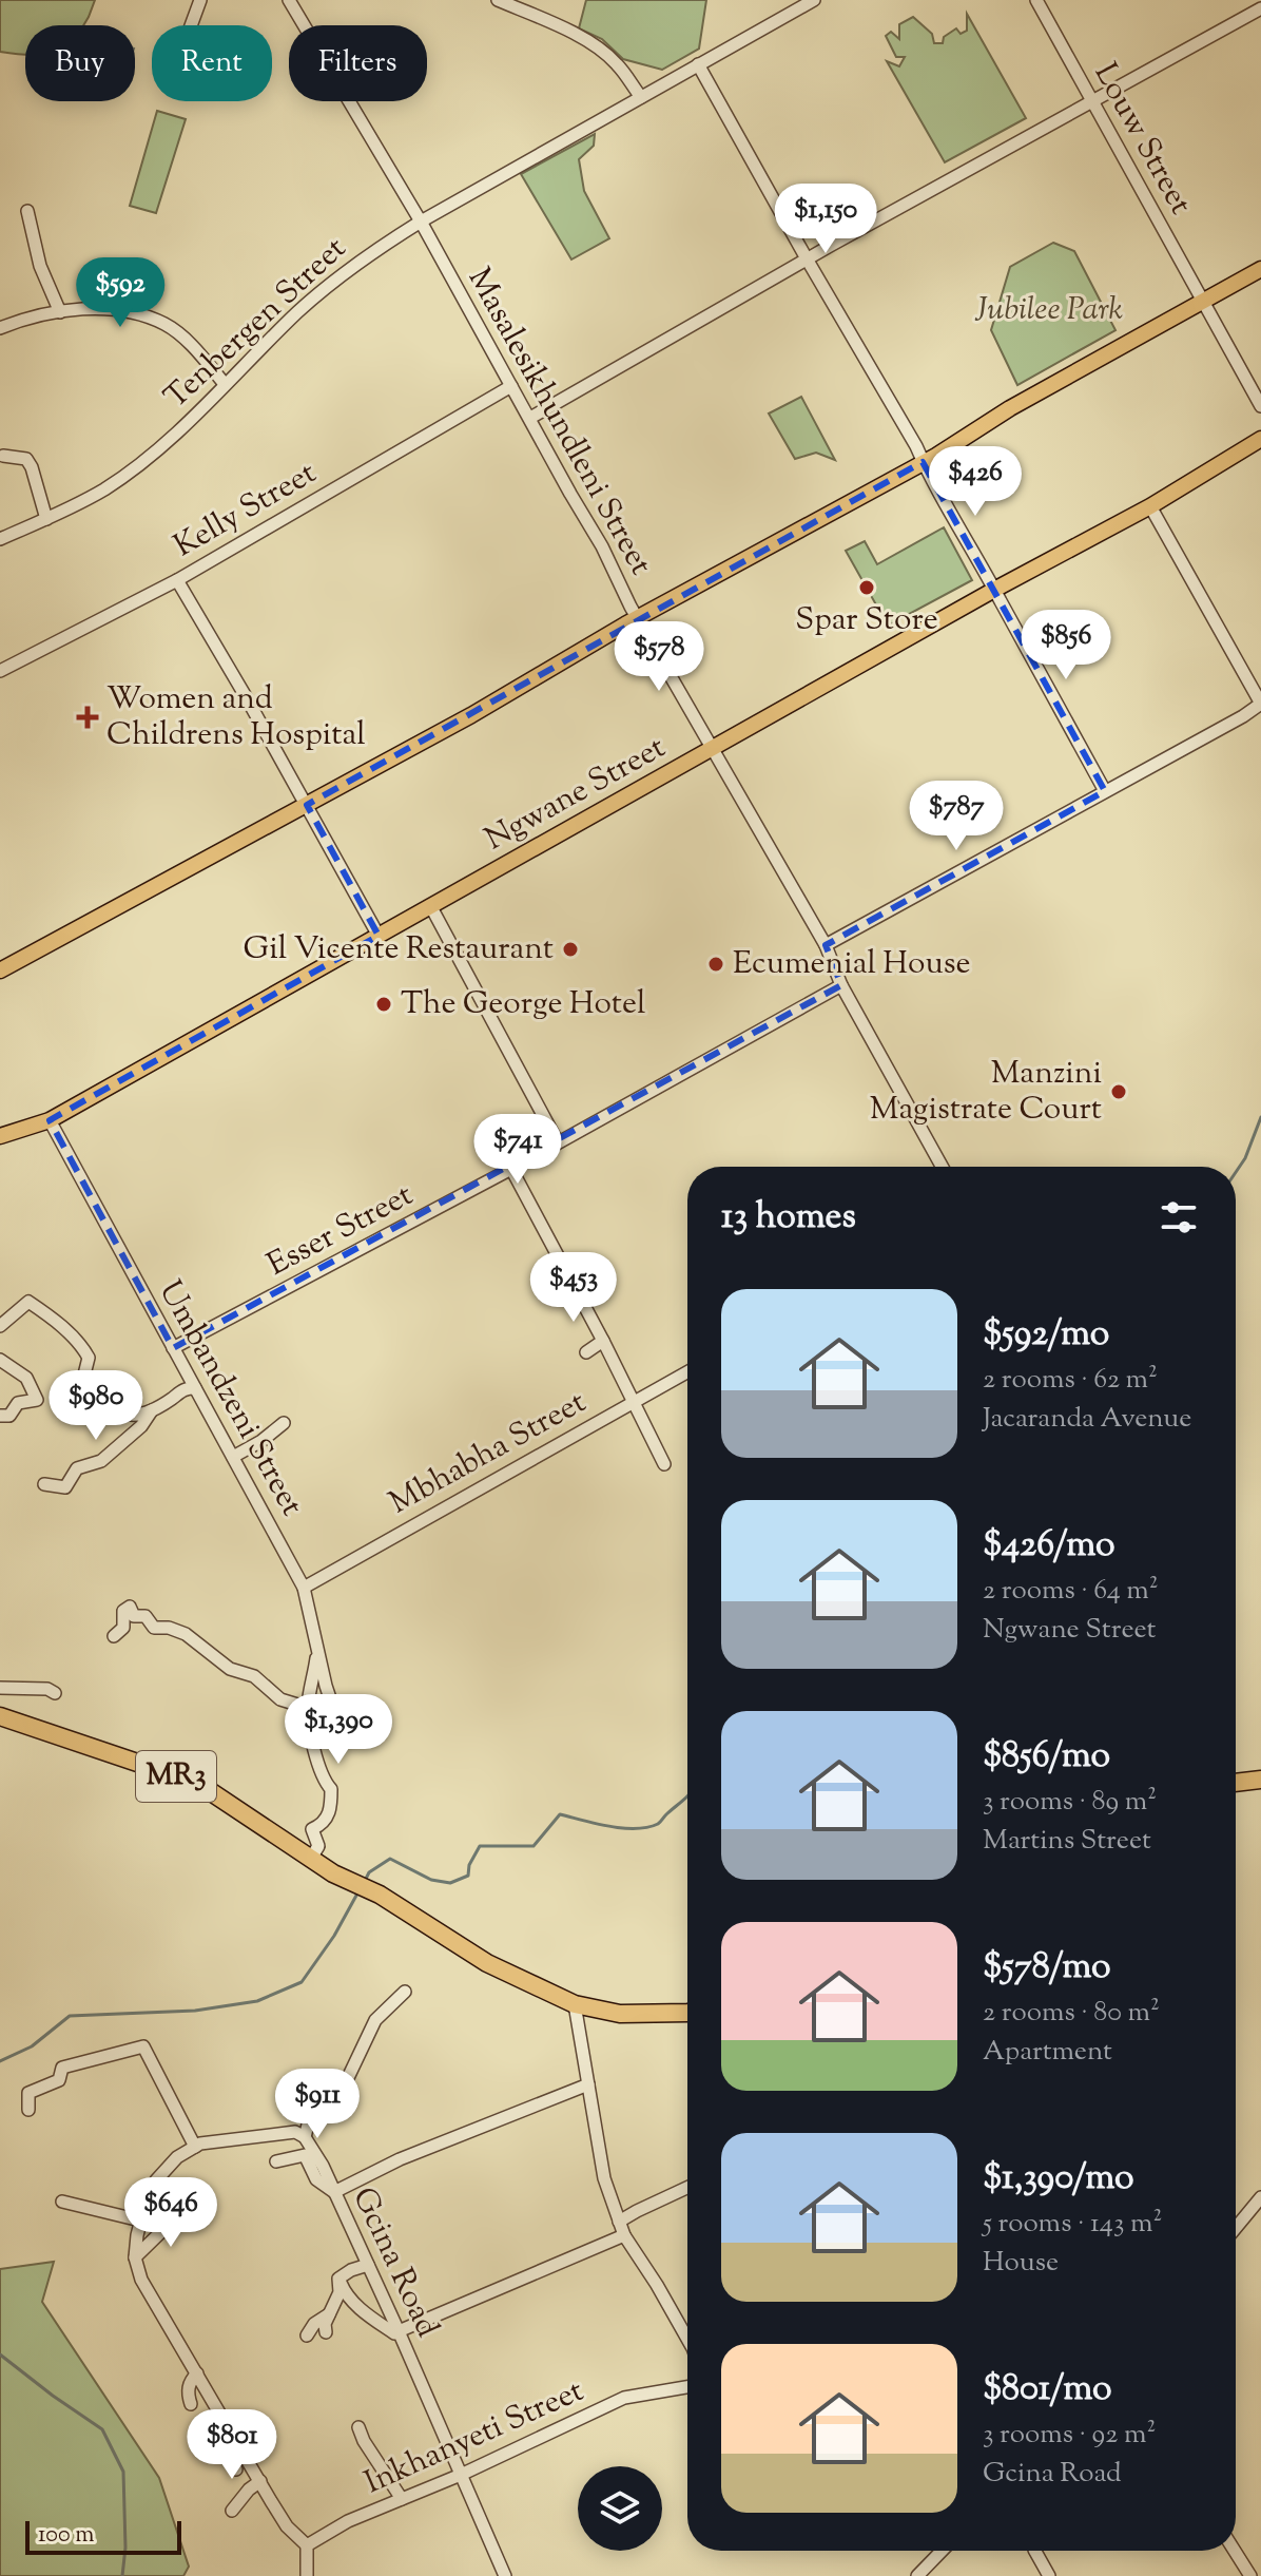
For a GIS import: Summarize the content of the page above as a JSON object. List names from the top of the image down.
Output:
{
  "streets": {
    "highway": ["MR3"],
    "main road": ["Ngwane Street"],
    "street": [
      "Louw Street",
      "Tenbergen Street",
      "Masalesikhundleni Street",
      "Kelly Street",
      "Esser Street",
      "Umbandzeni Street",
      "Mbhabha Street",
      "Gcina Road",
      "Inkhanyeti Street"
    ]
  },
  "crossings": [
    ["Tenbergen Street", "Masalesikhundleni Street"],
    ["Masalesikhundleni Street", "Kelly Street"],
    ["Masalesikhundleni Street", "Ngwane Street"],
    ["Masalesikhundleni Street", "Esser Street"],
    ["Ngwane Street", "Umbandzeni Street"],
    ["Esser Street", "Umbandzeni Street"],
    ["Umbandzeni Street", "Mbhabha Street"],
    ["Gcina Road", "Inkhanyeti Street"]
  ],
  "parks": ["Jubilee Park"],
  "places": {
    "other": [
      "Spar Store",
      "Gil Vicente Restaurant",
      "Ecumenial House",
      "The George Hotel",
      "Manzini Magistrate Court"
    ],
    "health": ["Women and Childrens Hospital"]
  },
  "scale_bar": "100 m",
  "page": {
    "chip": ["Buy", "Rent", "Filters"],
    "price": [
      "$1,150",
      "$592",
      "$426",
      "$856",
      "$578",
      "$787",
      "$741",
      "$453",
      "$980",
      "$1,390",
      "$911",
      "$646",
      "$801"
    ],
    "heading": "13 homes",
    "list": [
      {
        "name": "$592/mo",
        "note": "2 rooms · 62 m² · Jacaranda Avenue"
      },
      {
        "name": "$426/mo",
        "note": "2 rooms · 64 m² · Ngwane Street"
      },
      {
        "name": "$856/mo",
        "note": "3 rooms · 89 m² · Martins Street"
      },
      {
        "name": "$578/mo",
        "note": "2 rooms · 80 m² · Apartment"
      },
      {
        "name": "$1,390/mo",
        "note": "5 rooms · 143 m² · House"
      },
      {
        "name": "$801/mo",
        "note": "3 rooms · 92 m² · Gcina Road"
      }
    ],
    "scale": "100 m"
  }
}
